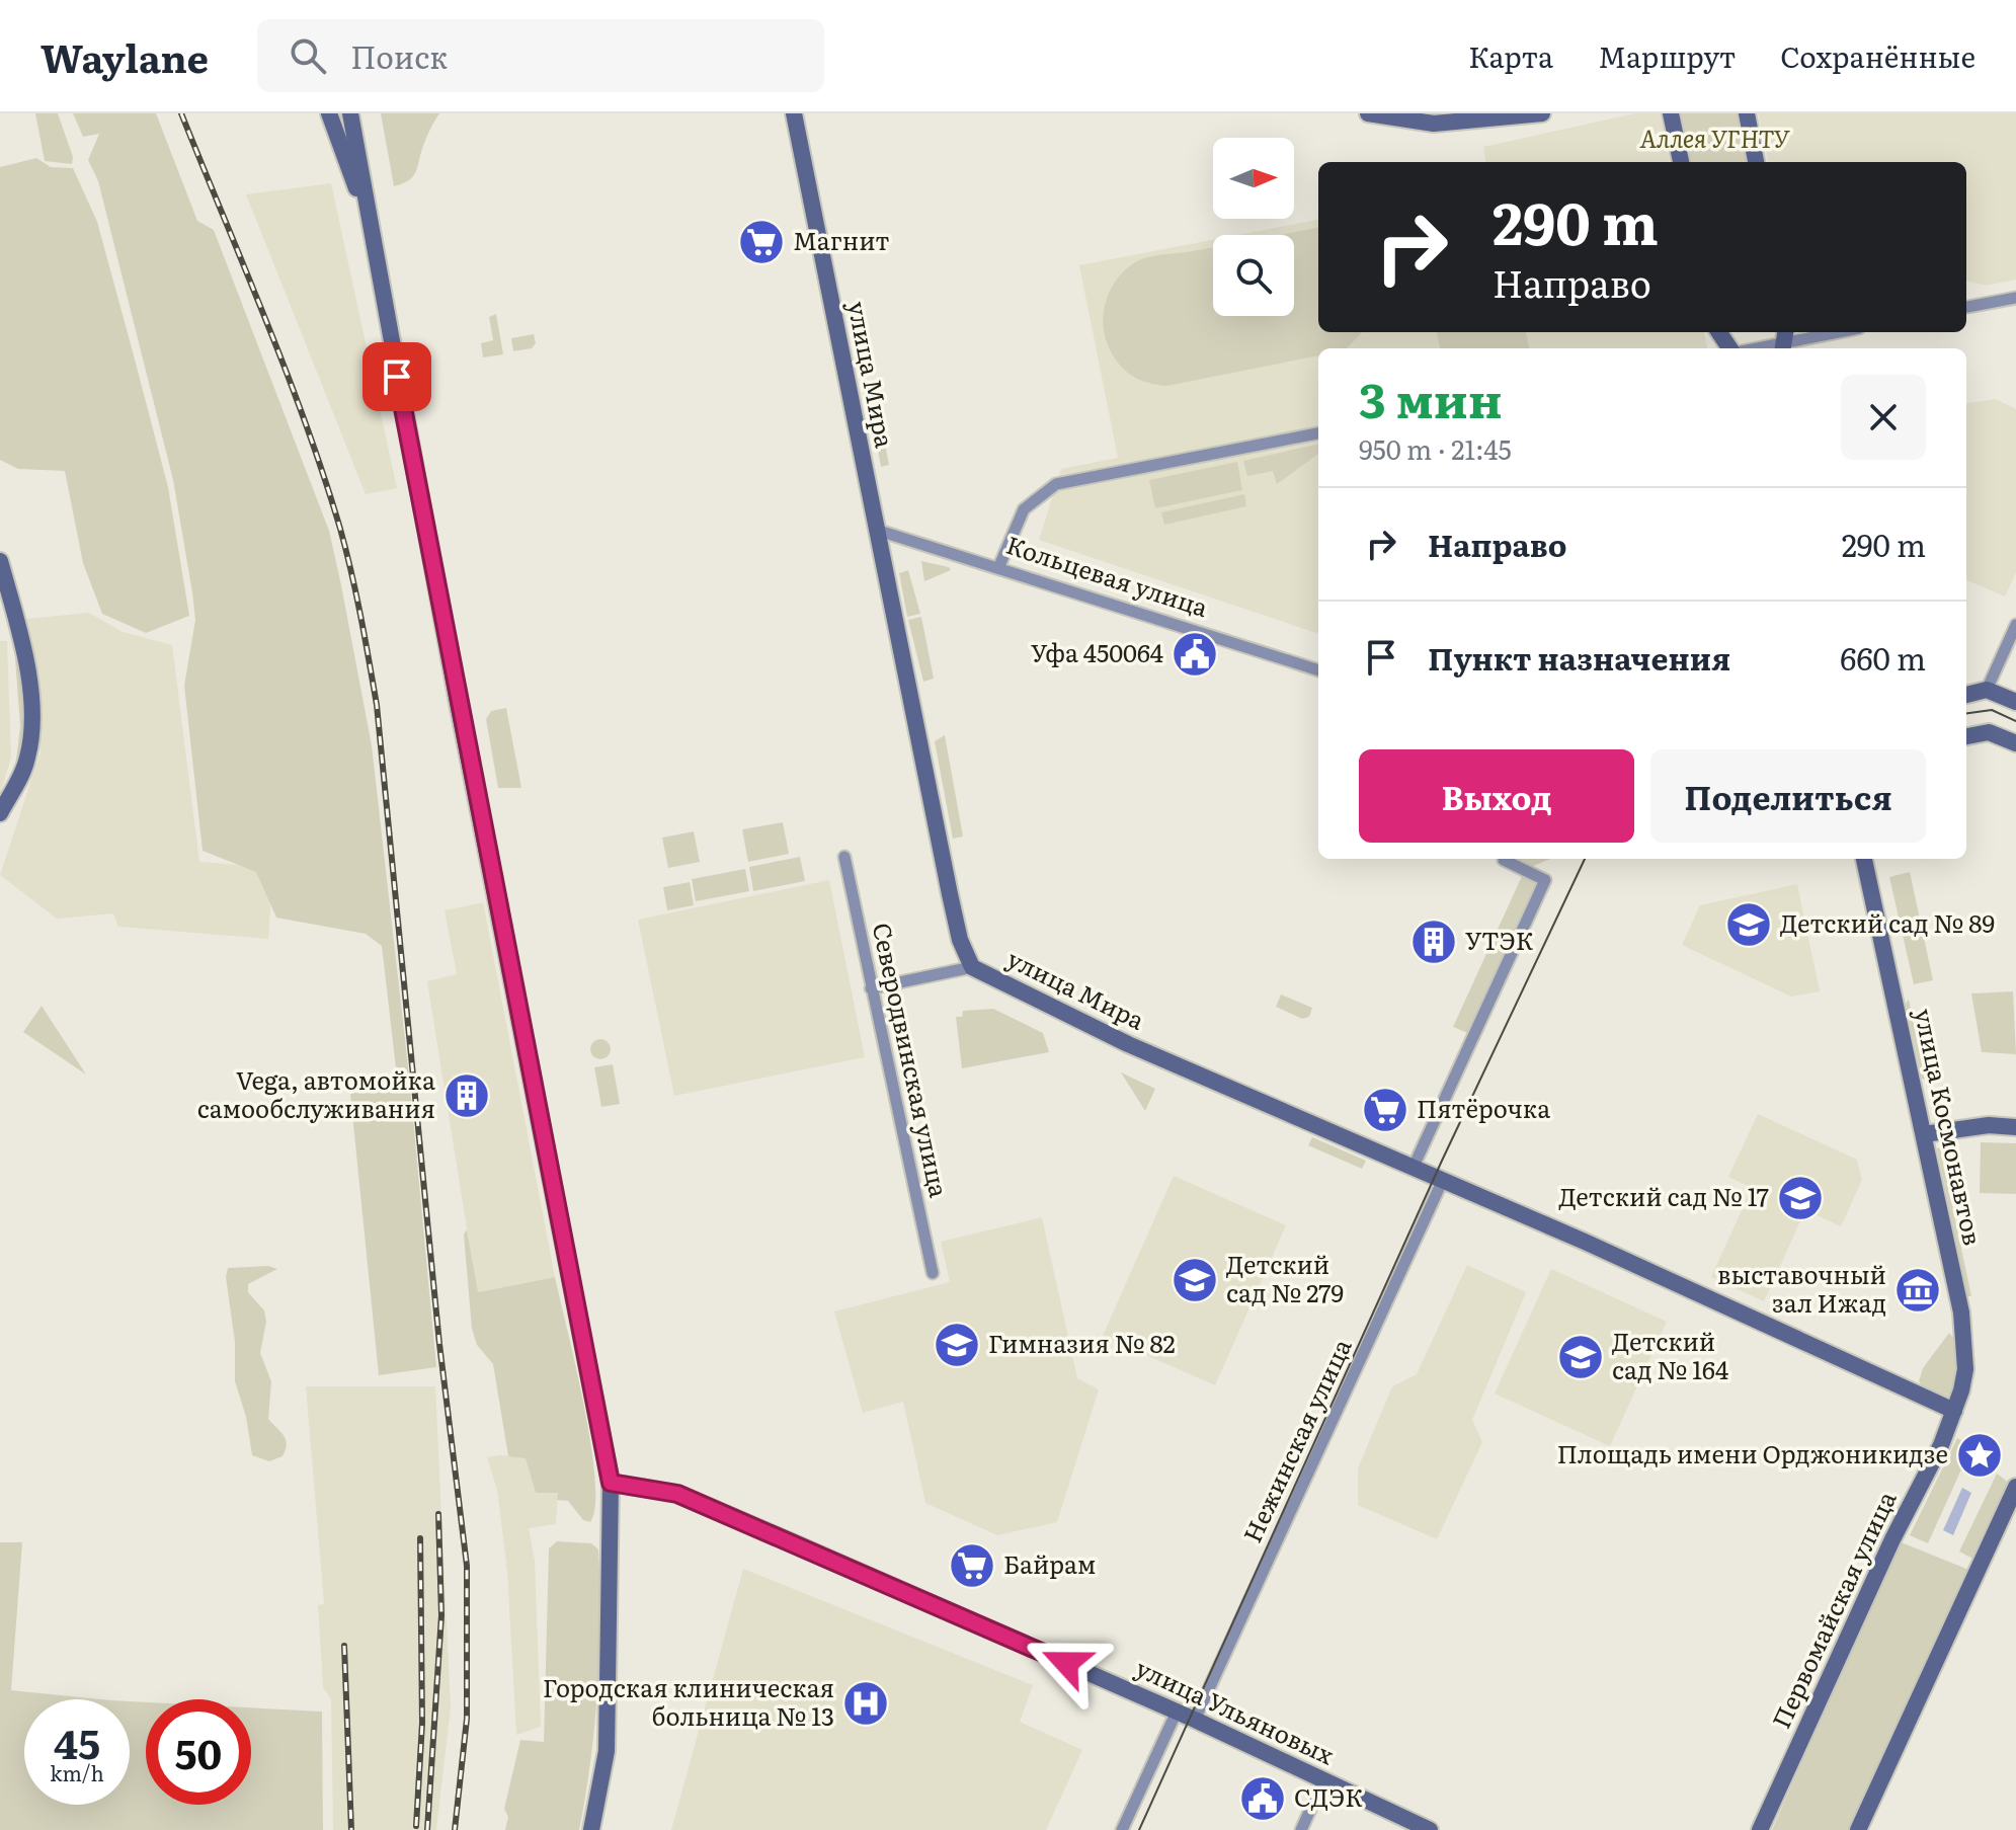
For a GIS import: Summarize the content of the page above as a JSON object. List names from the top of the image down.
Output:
{
  "streets": {
    "main road": [
      "улица Мира",
      "улица Космонавтов",
      "Первомайская улица",
      "улица Ульяновых"
    ],
    "street": ["Кольцевая улица", "Северодвинская улица", "Нежинская улица"]
  },
  "crossings": [
    ["улица Мира", "Кольцевая улица"],
    ["улица Мира", "улица Космонавтов"],
    ["улица Мира", "Нежинская улица"],
    ["улица Мира", "Первомайская улица"],
    ["улица Космонавтов", "Первомайская улица"],
    ["Нежинская улица", "улица Ульяновых"]
  ],
  "parks": ["Аллея УГНТУ"],
  "places": {
    "supermarket": ["Магнит", "Пятёрочка", "Байрам"],
    "public building": ["Уфа 450064", "СДЭК"],
    "school or university": [
      "Детский сад № 89",
      "Детский сад № 17",
      "Детский сад № 279",
      "Гимназия № 82",
      "Детский сад № 164"
    ],
    "building": ["УТЭК", "Vega, автомойка самообслуживания"],
    "museum": ["выставочный зал Ижад"],
    "place": ["Площадь имени Орджоникидзе"],
    "hospital": ["Городская клиническая больница № 13"]
  },
  "north": "right",
  "page": {
    "header": "Waylane",
    "search": "Поиск",
    "nav": ["Карта", "Маршрут", "Сохранённые"],
    "turn": ["290 m", "Направо"],
    "heading": ["3 мин", "950 m · 21:45"],
    "list": [
      {
        "name": "Направо",
        "value": "290 m"
      },
      {
        "name": "Пункт назначения",
        "value": "660 m"
      }
    ],
    "buttons": ["Выход", "Поделиться"],
    "speed": "45 km/h",
    "limit": "50"
  }
}
